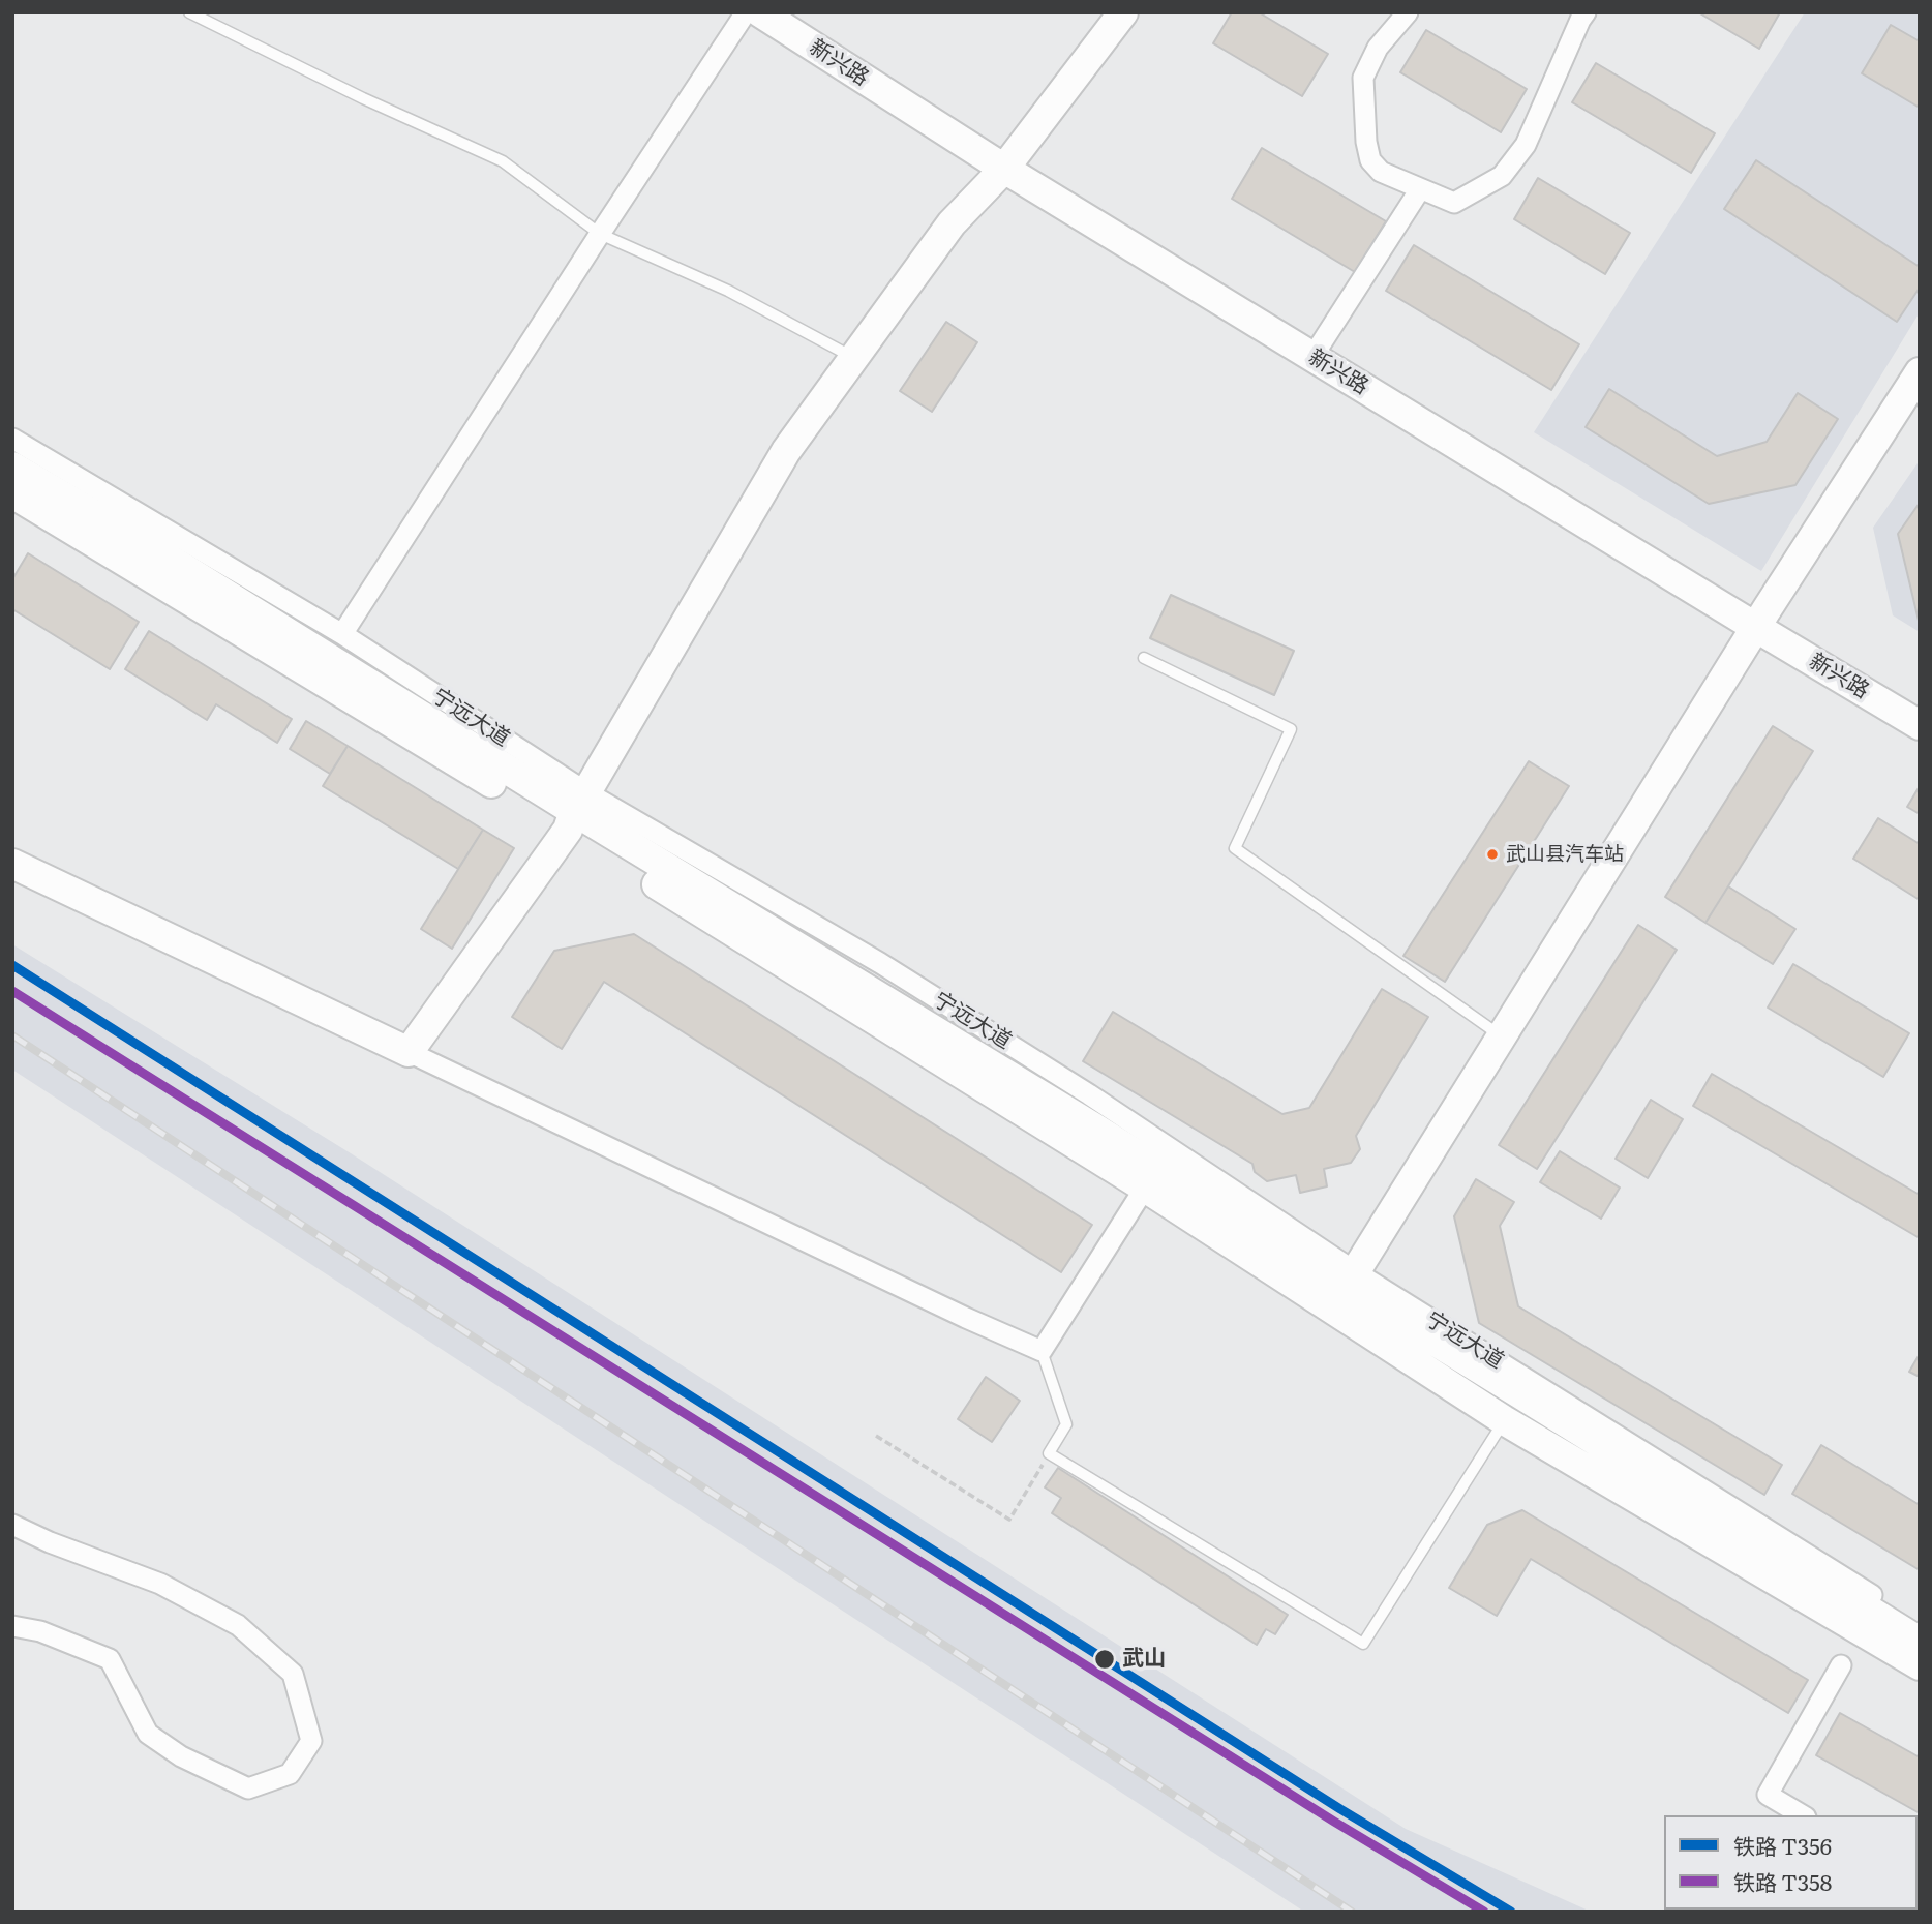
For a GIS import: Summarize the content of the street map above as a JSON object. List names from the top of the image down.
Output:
{
  "streets": {
    "main road": ["新兴路", "宁远大道"]
  },
  "places": ["武山县汽车站", "武山"],
  "lines": ["rail line T356", "rail line T358"],
  "legend": ["铁路 T356", "铁路 T358"]
}
